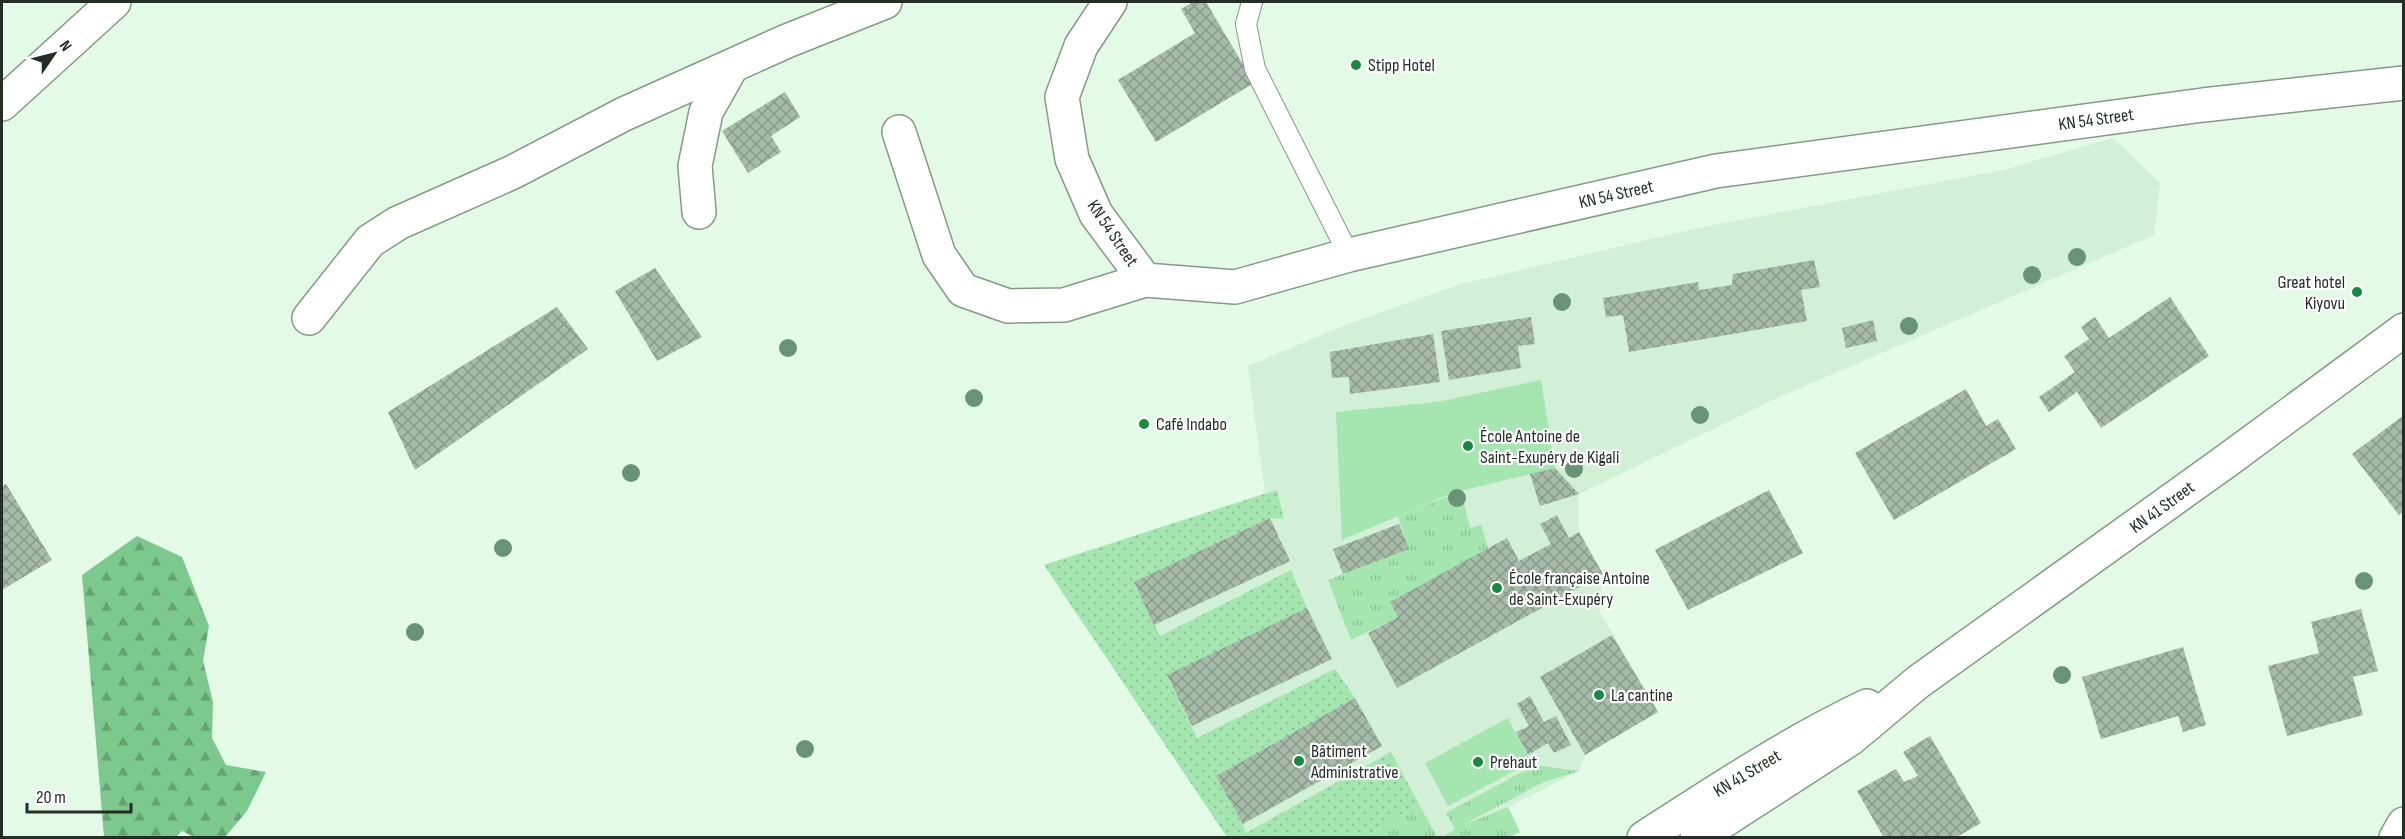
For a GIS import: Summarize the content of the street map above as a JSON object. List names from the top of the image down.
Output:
{
  "streets": {
    "street": ["KN 54 Street", "KN 41 Street"]
  },
  "places": [
    "Stipp Hotel",
    "Great hotel Kiyovu",
    "Café Indabo",
    "École Antoine de Saint-Exupéry de Kigali",
    "École française Antoine de Saint-Exupéry",
    "La cantine",
    "Bâtiment Administrative",
    "Prehaut"
  ],
  "scale_bar": "20 m",
  "north": "top right"
}
